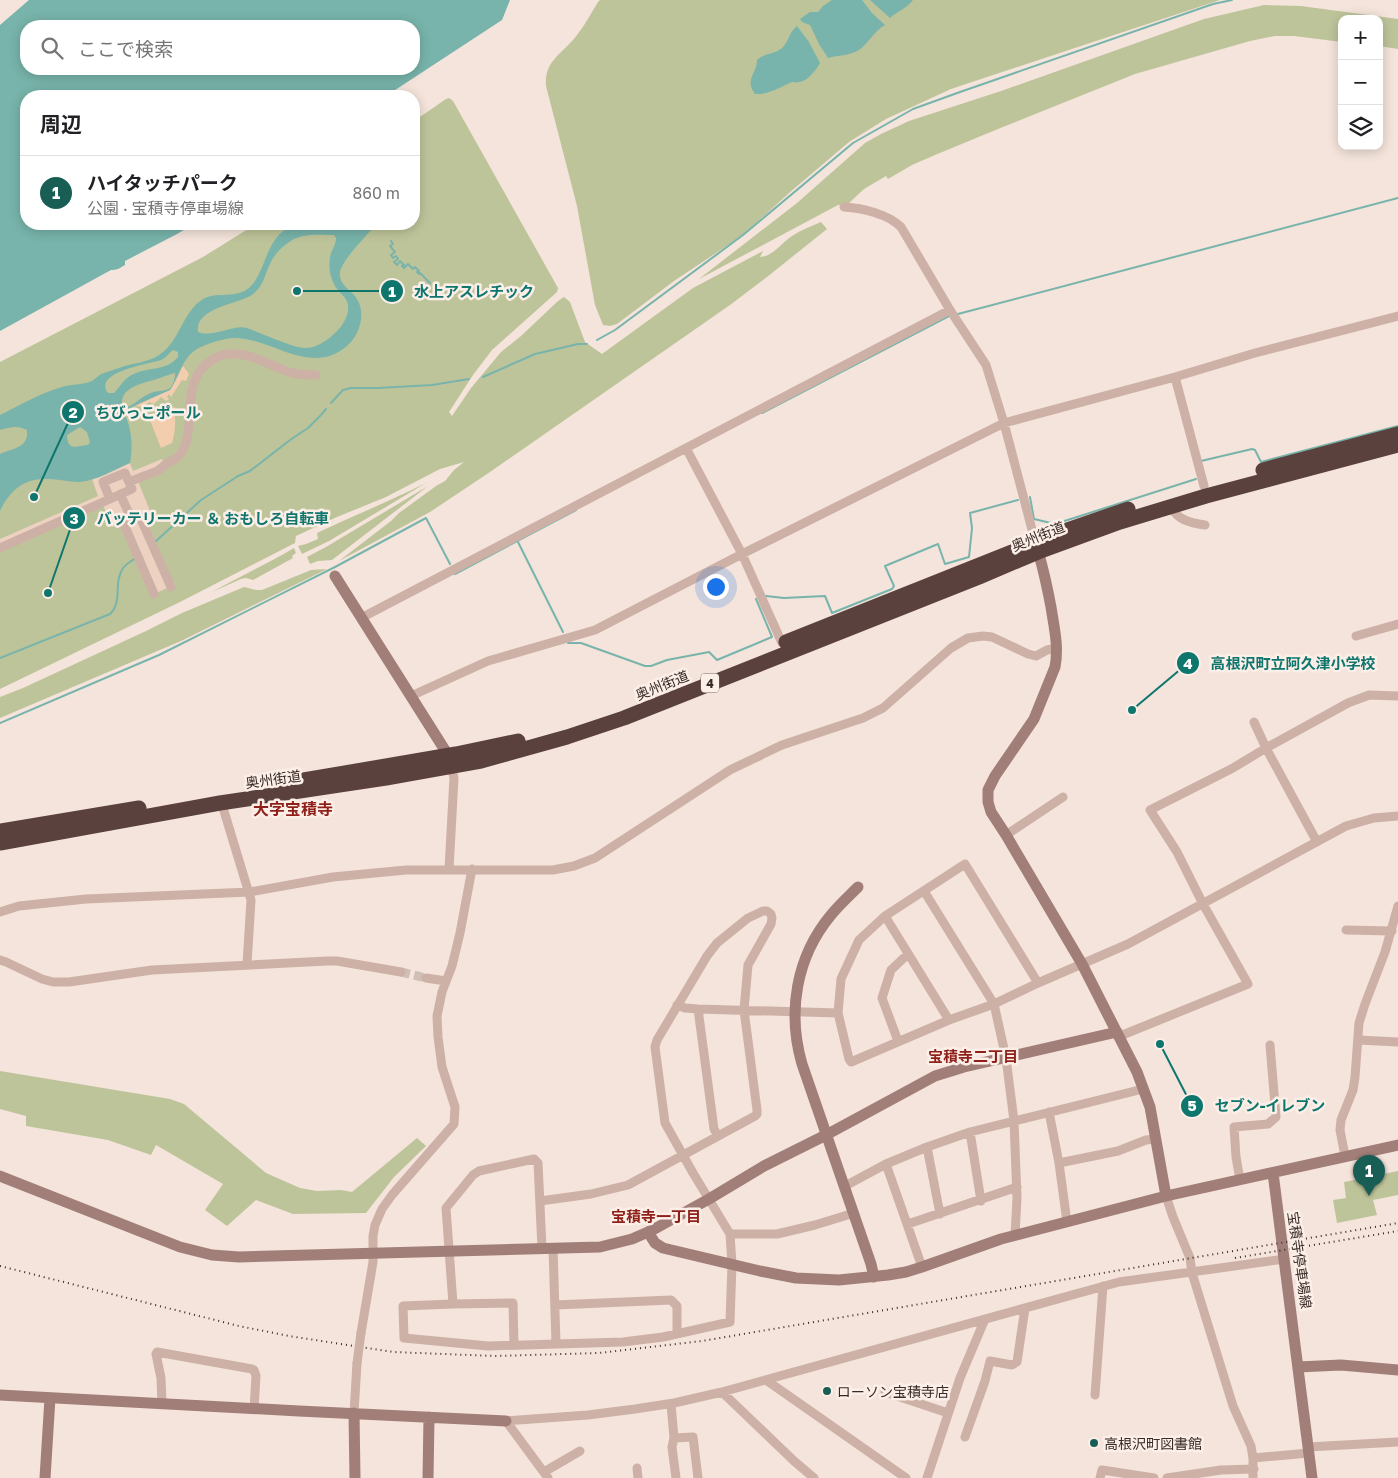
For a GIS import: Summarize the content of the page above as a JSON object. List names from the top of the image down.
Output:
{
  "streets": {
    "highway": ["奥州街道", "4"],
    "street": ["宝積寺停車場線"]
  },
  "districts": ["大字宝積寺", "宝積寺二丁目", "宝積寺一丁目"],
  "places": [
    "水上アスレチック",
    "ちびっこポール",
    "バッテリーカー ＆ おもしろ自転車",
    "高根沢町立阿久津小学校",
    "セブン-イレブン",
    "ローソン宝積寺店",
    "高根沢町図書館"
  ],
  "page": {
    "map_buttons": ["+", "−"],
    "search": "ここで検索",
    "heading": "周辺",
    "list": [
      {
        "mark": "1",
        "name": "ハイタッチパーク",
        "note": "公園 · 宝積寺停車場線",
        "value": "860 m"
      }
    ],
    "pins": "1"
  }
}
